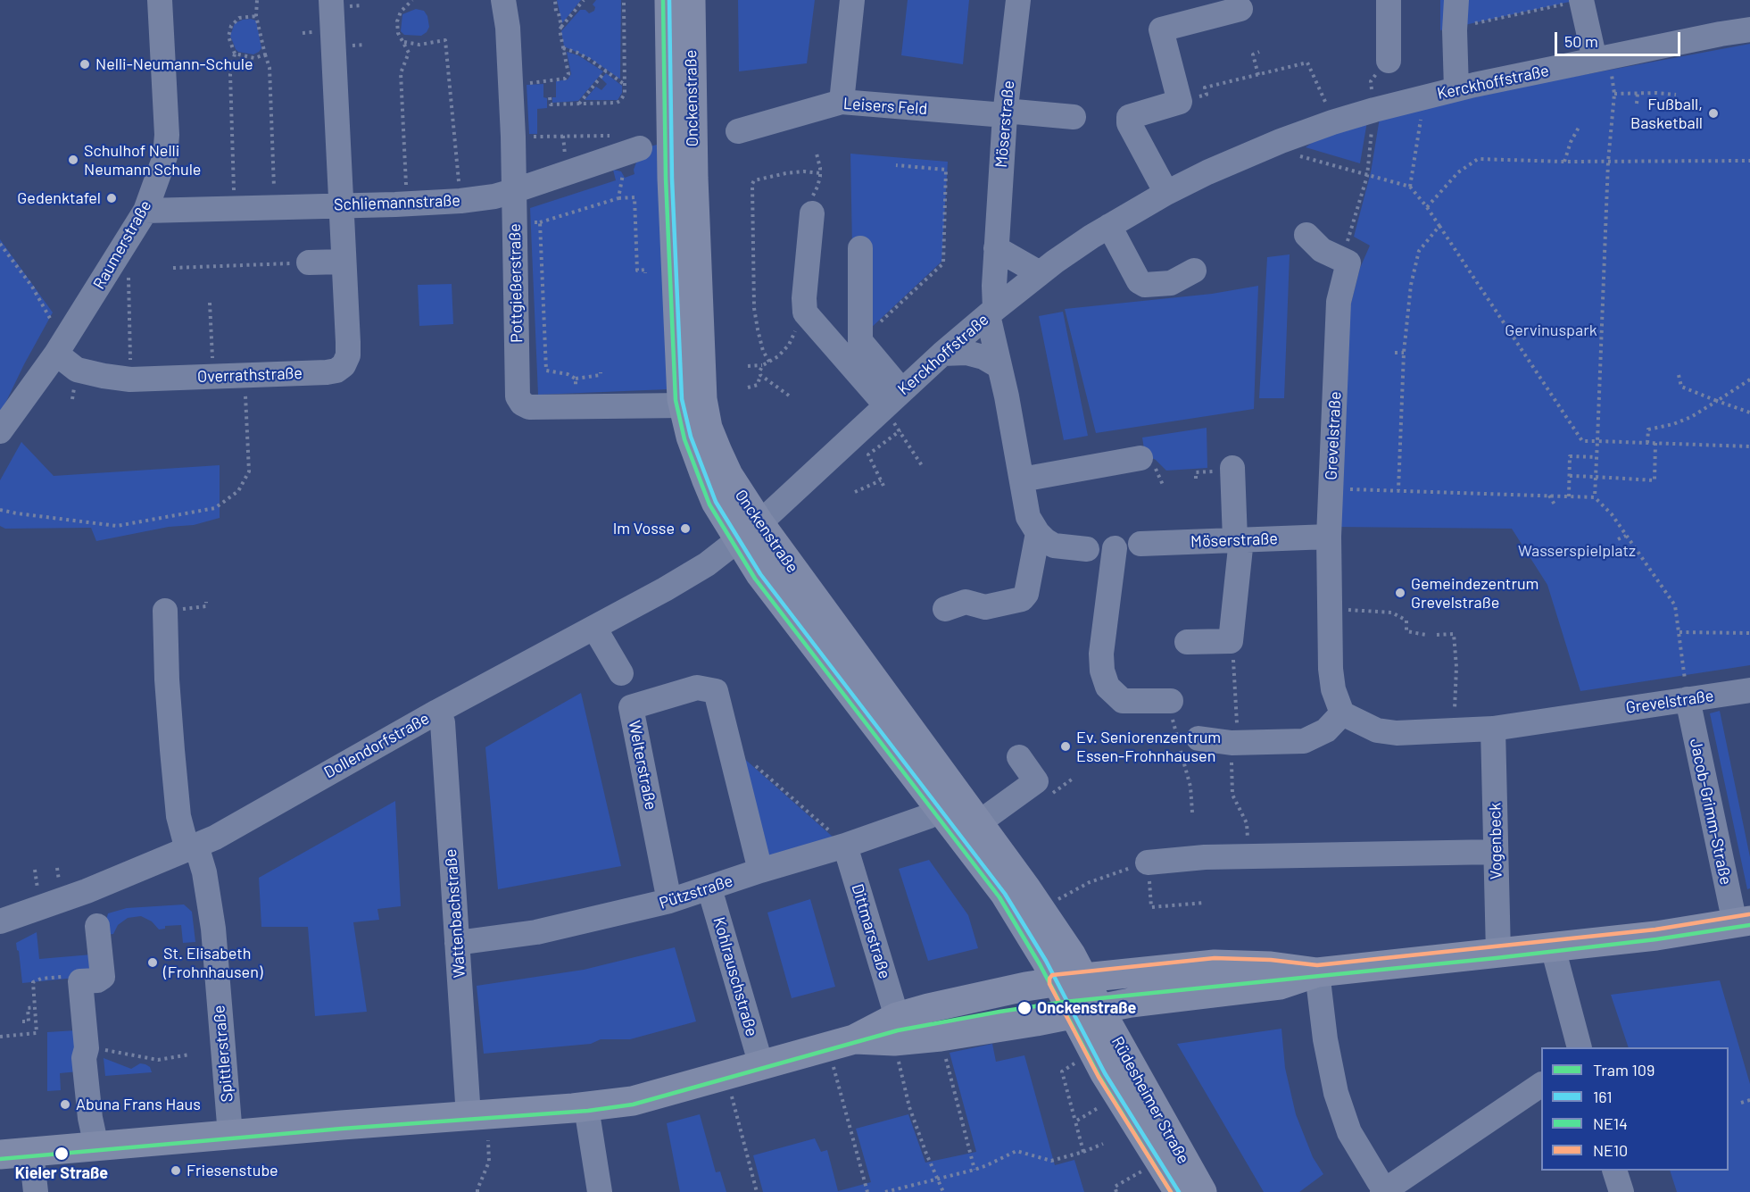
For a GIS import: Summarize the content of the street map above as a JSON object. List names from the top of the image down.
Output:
{
  "streets": {
    "main road": ["Onckenstraße", "Rüdesheimer Straße"],
    "street": [
      "Kerckhoffstraße",
      "Leisers Feld",
      "Möserstraße",
      "Schliemannstraße",
      "Raumerstraße",
      "Pottgießerstraße",
      "Overrathstraße",
      "Grevelstraße",
      "Dollendorfstraße",
      "Welterstraße",
      "Jacob-Grimm-Straße",
      "Vogenbeck",
      "Pützstraße",
      "Wattenbachstraße",
      "Dittmarstraße",
      "Kohlrauschstraße",
      "Spittlerstraße"
    ]
  },
  "crossings": [
    ["Kerckhoffstraße", "Onckenstraße"],
    ["Kerckhoffstraße", "Möserstraße"],
    ["Kerckhoffstraße", "Dollendorfstraße"],
    ["Onckenstraße", "Pottgießerstraße"],
    ["Onckenstraße", "Dollendorfstraße"],
    ["Onckenstraße", "Rüdesheimer Straße"],
    ["Leisers Feld", "Möserstraße"],
    ["Möserstraße", "Grevelstraße"],
    ["Schliemannstraße", "Raumerstraße"],
    ["Schliemannstraße", "Pottgießerstraße"],
    ["Schliemannstraße", "Overrathstraße"],
    ["Raumerstraße", "Overrathstraße"],
    ["Grevelstraße", "Jacob-Grimm-Straße"],
    ["Grevelstraße", "Vogenbeck"],
    ["Dollendorfstraße", "Wattenbachstraße"],
    ["Dollendorfstraße", "Spittlerstraße"],
    ["Welterstraße", "Pützstraße"],
    ["Pützstraße", "Wattenbachstraße"],
    ["Pützstraße", "Dittmarstraße"],
    ["Pützstraße", "Kohlrauschstraße"]
  ],
  "parks": ["Gervinuspark", "Wasserspielplatz"],
  "places": [
    "Nelli-Neumann-Schule",
    "Fußball, Basketball",
    "Schulhof Nelli Neumann Schule",
    "Gedenktafel",
    "Im Vosse",
    "Gemeindezentrum Grevelstraße",
    "Ev. Seniorenzentrum Essen-Frohnhausen",
    "St. Elisabeth (Frohnhausen)",
    "Onckenstraße",
    "Abuna Frans Haus",
    "Kieler Straße",
    "Friesenstube"
  ],
  "lines": [
    "transit line 161",
    "transit line NE14",
    "transit line NE10",
    "tram line 109"
  ],
  "legend": [
    "Tram 109",
    "161",
    "NE14",
    "NE10"
  ],
  "scale_bar": "50 m"
}
